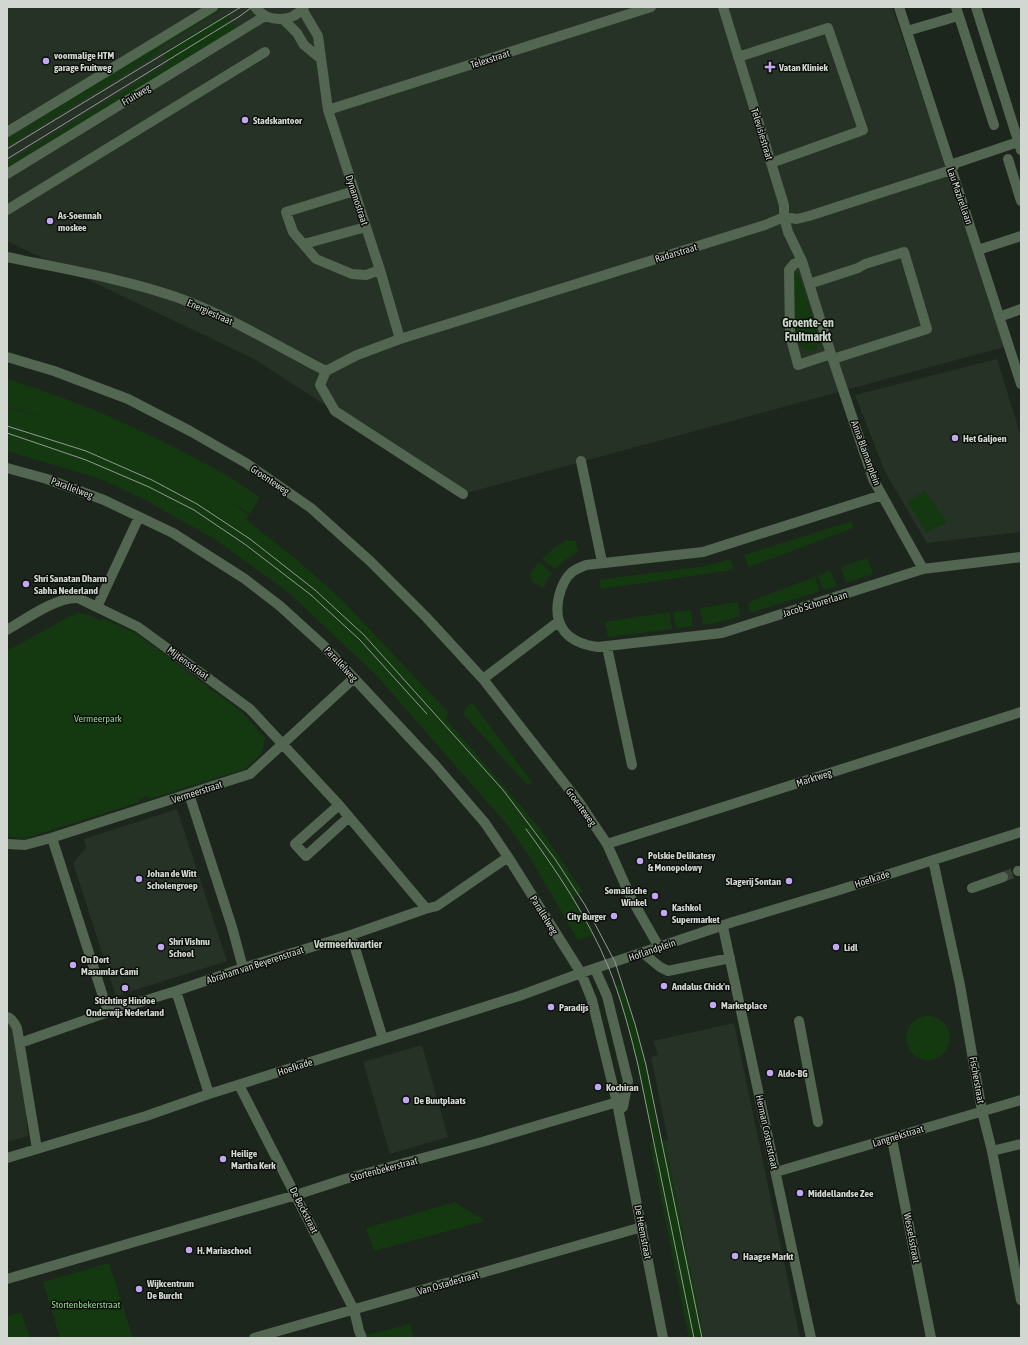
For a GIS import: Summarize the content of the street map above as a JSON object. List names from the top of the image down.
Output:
{
  "streets": {
    "street": [
      "Telexstraat",
      "Fruitweg",
      "Televisiestraat",
      "Lau Mazirellaan",
      "Dynamostraat",
      "Radarstraat",
      "Energiestraat",
      "Anna Blamanplein",
      "Groenteweg",
      "Parallelweg",
      "Jacob Schorerlaan",
      "Mijtensstraat",
      "Marktweg",
      "Vermeerstraat",
      "Hoefkade",
      "Hoflandplein",
      "Abraham van Beyerenstraat",
      "Fischerstraat",
      "Herman Costerstraat",
      "Langnekstraat",
      "Stortenbekerstraat",
      "De Bockstraat",
      "De Heemstraat",
      "Wesselsstraat",
      "Van Ostadestraat"
    ]
  },
  "crossings": [
    ["Telexstraat", "Dynamostraat"],
    ["Televisiestraat", "Radarstraat"],
    ["Televisiestraat", "Anna Blamanplein"],
    ["Lau Mazirellaan", "Radarstraat"],
    ["Dynamostraat", "Radarstraat"],
    ["Anna Blamanplein", "Jacob Schorerlaan"],
    ["Groenteweg", "Marktweg"],
    ["Groenteweg", "Hoflandplein"],
    ["Parallelweg", "Vermeerstraat"],
    ["Parallelweg", "Hoefkade"],
    ["Parallelweg", "Hoflandplein"],
    ["Parallelweg", "Abraham van Beyerenstraat"],
    ["Parallelweg", "De Heemstraat"],
    ["Mijtensstraat", "Vermeerstraat"],
    ["Mijtensstraat", "Abraham van Beyerenstraat"],
    ["Hoefkade", "Hoflandplein"],
    ["Hoefkade", "Fischerstraat"],
    ["Hoefkade", "Herman Costerstraat"],
    ["Hoefkade", "De Bockstraat"],
    ["Hoefkade", "De Heemstraat"],
    ["Hoflandplein", "Herman Costerstraat"],
    ["Hoflandplein", "De Heemstraat"],
    ["Fischerstraat", "Langnekstraat"],
    ["Herman Costerstraat", "Langnekstraat"],
    ["Langnekstraat", "Wesselsstraat"],
    ["Stortenbekerstraat", "De Bockstraat"],
    ["Stortenbekerstraat", "De Heemstraat"],
    ["De Bockstraat", "Van Ostadestraat"],
    ["De Heemstraat", "Van Ostadestraat"]
  ],
  "districts": ["Groente- en Fruitmarkt", "Vermeerkwartier"],
  "parks": ["Vermeerpark", "Stortenbekerstraat"],
  "places": {
    "other": [
      "voormalige HTM garage Fruitweg",
      "Stadskantoor",
      "As-Soennah moskee",
      "Het Galjoen",
      "Shri Sanatan Dharm Sabha Nederland",
      "Polskie Delikatesy & Monopolowy",
      "Johan de Witt Scholengroep",
      "Slagerij Sontan",
      "Somalische Winkel",
      "Kashkol Supermarket",
      "City Burger",
      "Shri Vishnu School",
      "Lidl",
      "On Dort Masumlar Cami",
      "Andalus Chick'n",
      "Stichting Hindoe Onderwijs Nederland",
      "Marketplace",
      "Paradijs",
      "Aldo-BG",
      "Kochiran",
      "De Buutplaats",
      "Heilige Martha Kerk",
      "Middellandse Zee",
      "H. Mariaschool",
      "Haagse Markt",
      "Wijkcentrum De Burcht"
    ],
    "health": ["Vatan Kliniek"]
  }
}
